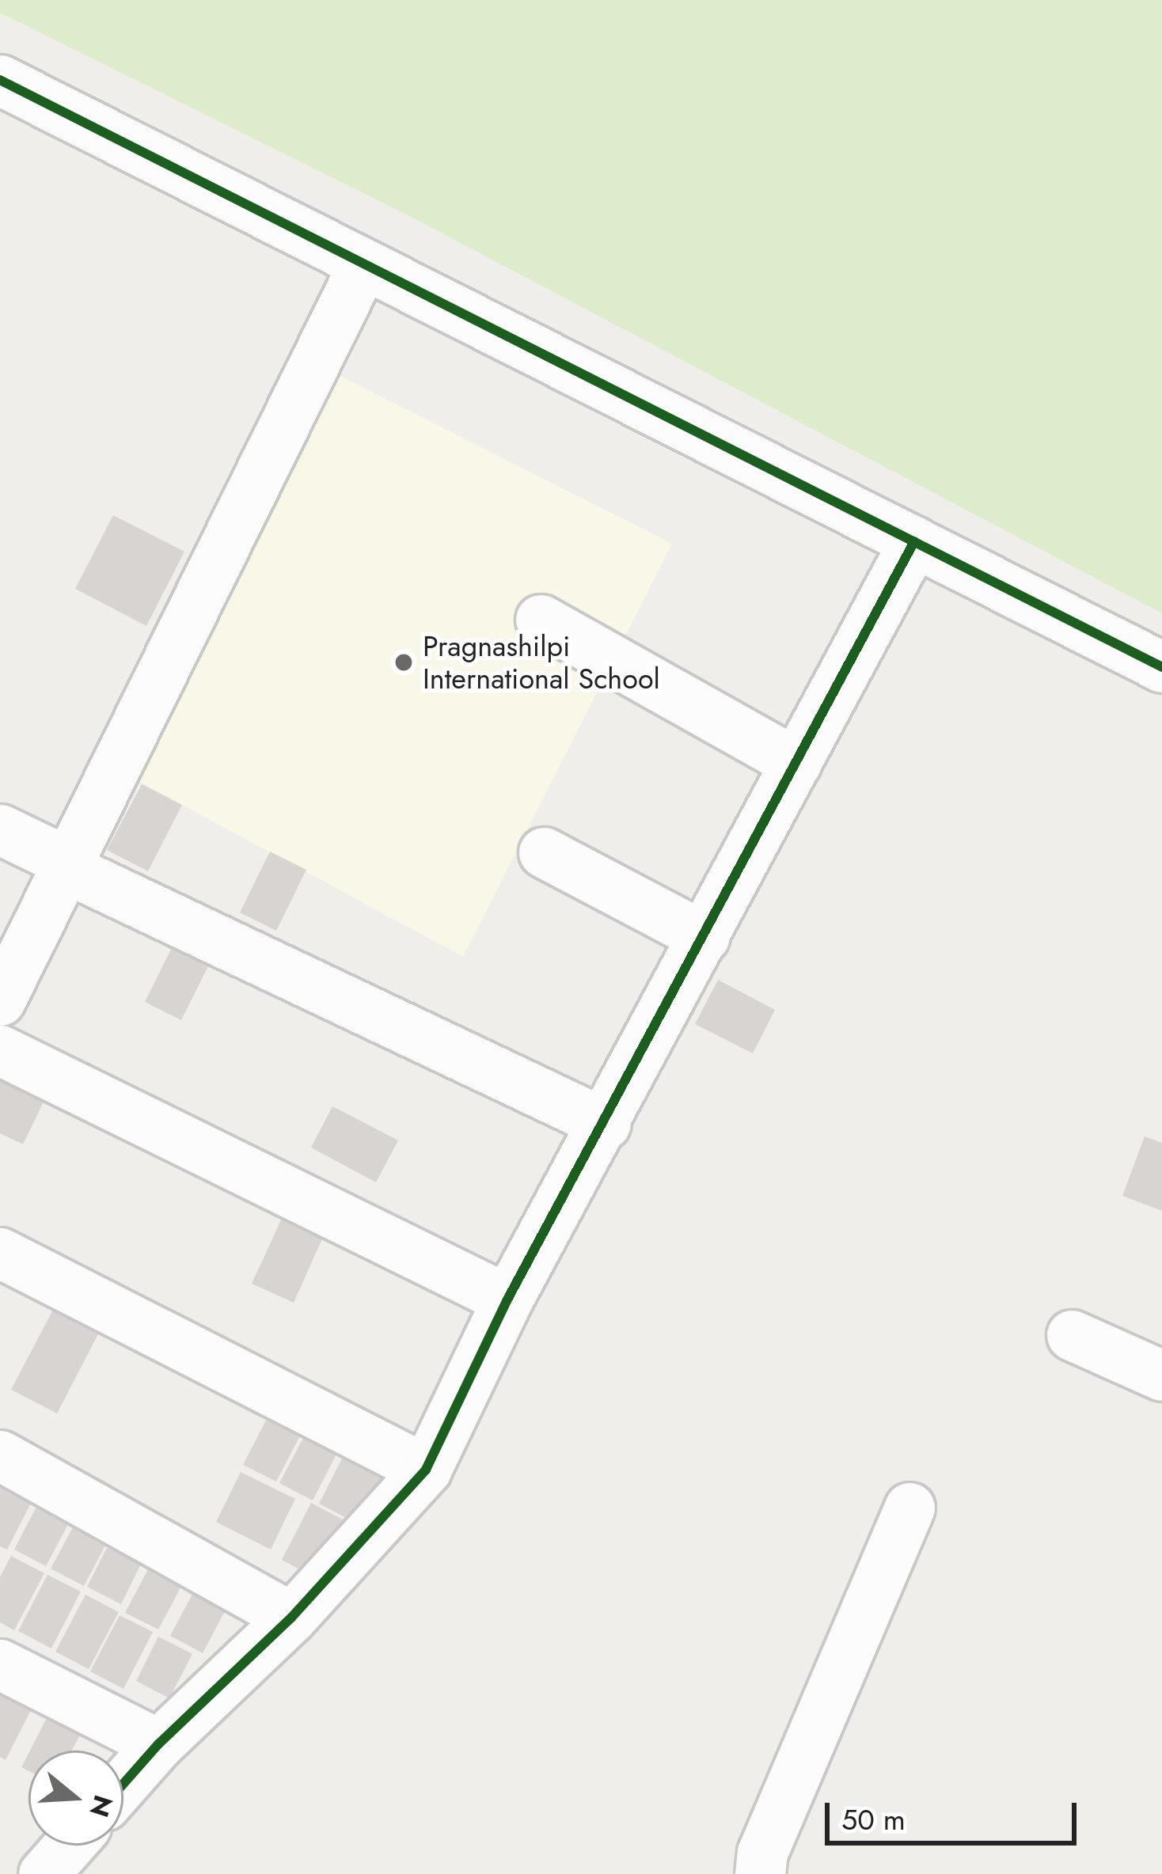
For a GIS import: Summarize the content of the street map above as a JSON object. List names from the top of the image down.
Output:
{
  "places": ["Pragnashilpi International School"],
  "scale_bar": "50 m",
  "north": "right"
}
